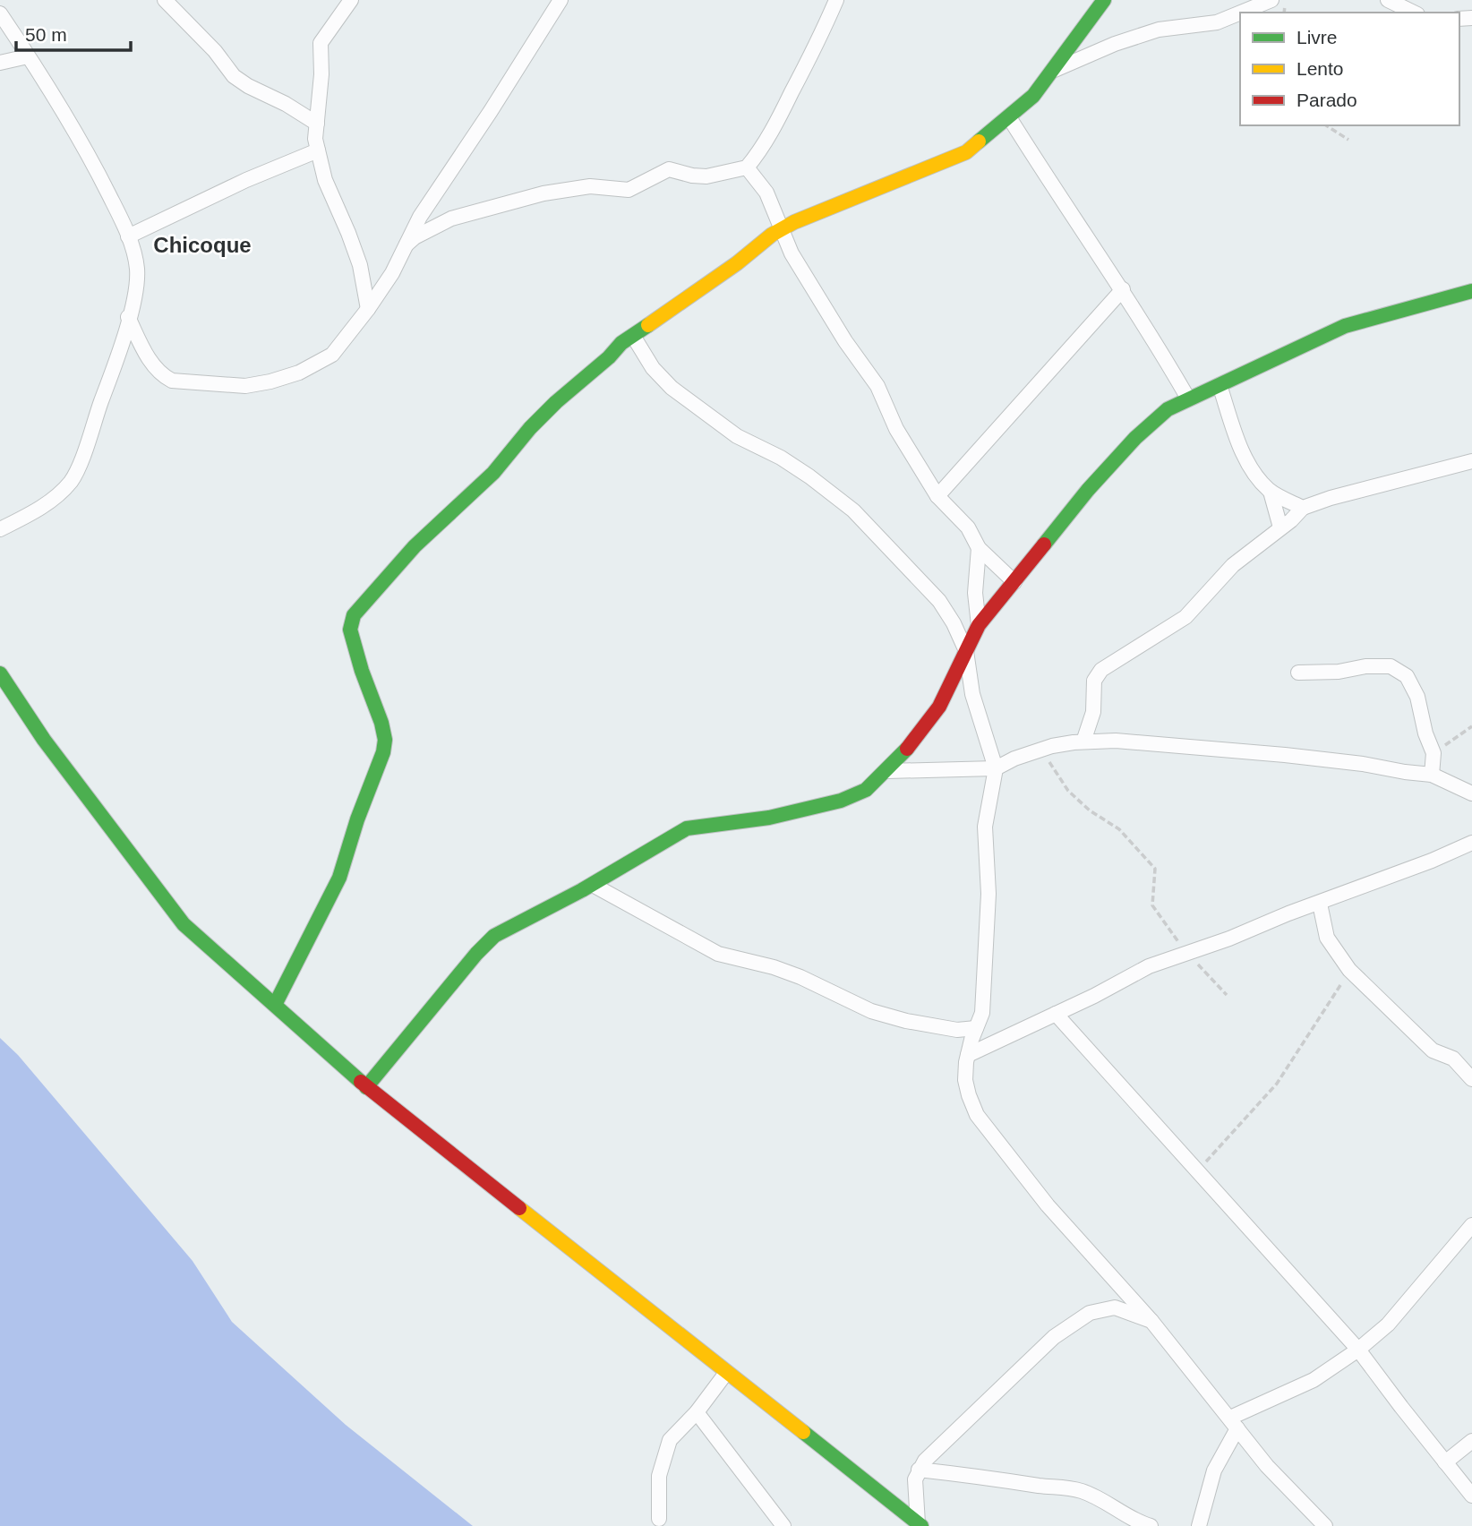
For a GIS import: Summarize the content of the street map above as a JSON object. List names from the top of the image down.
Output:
{
  "districts": ["Chicoque"],
  "legend": ["Livre", "Lento", "Parado"],
  "scale_bar": "50 m"
}
